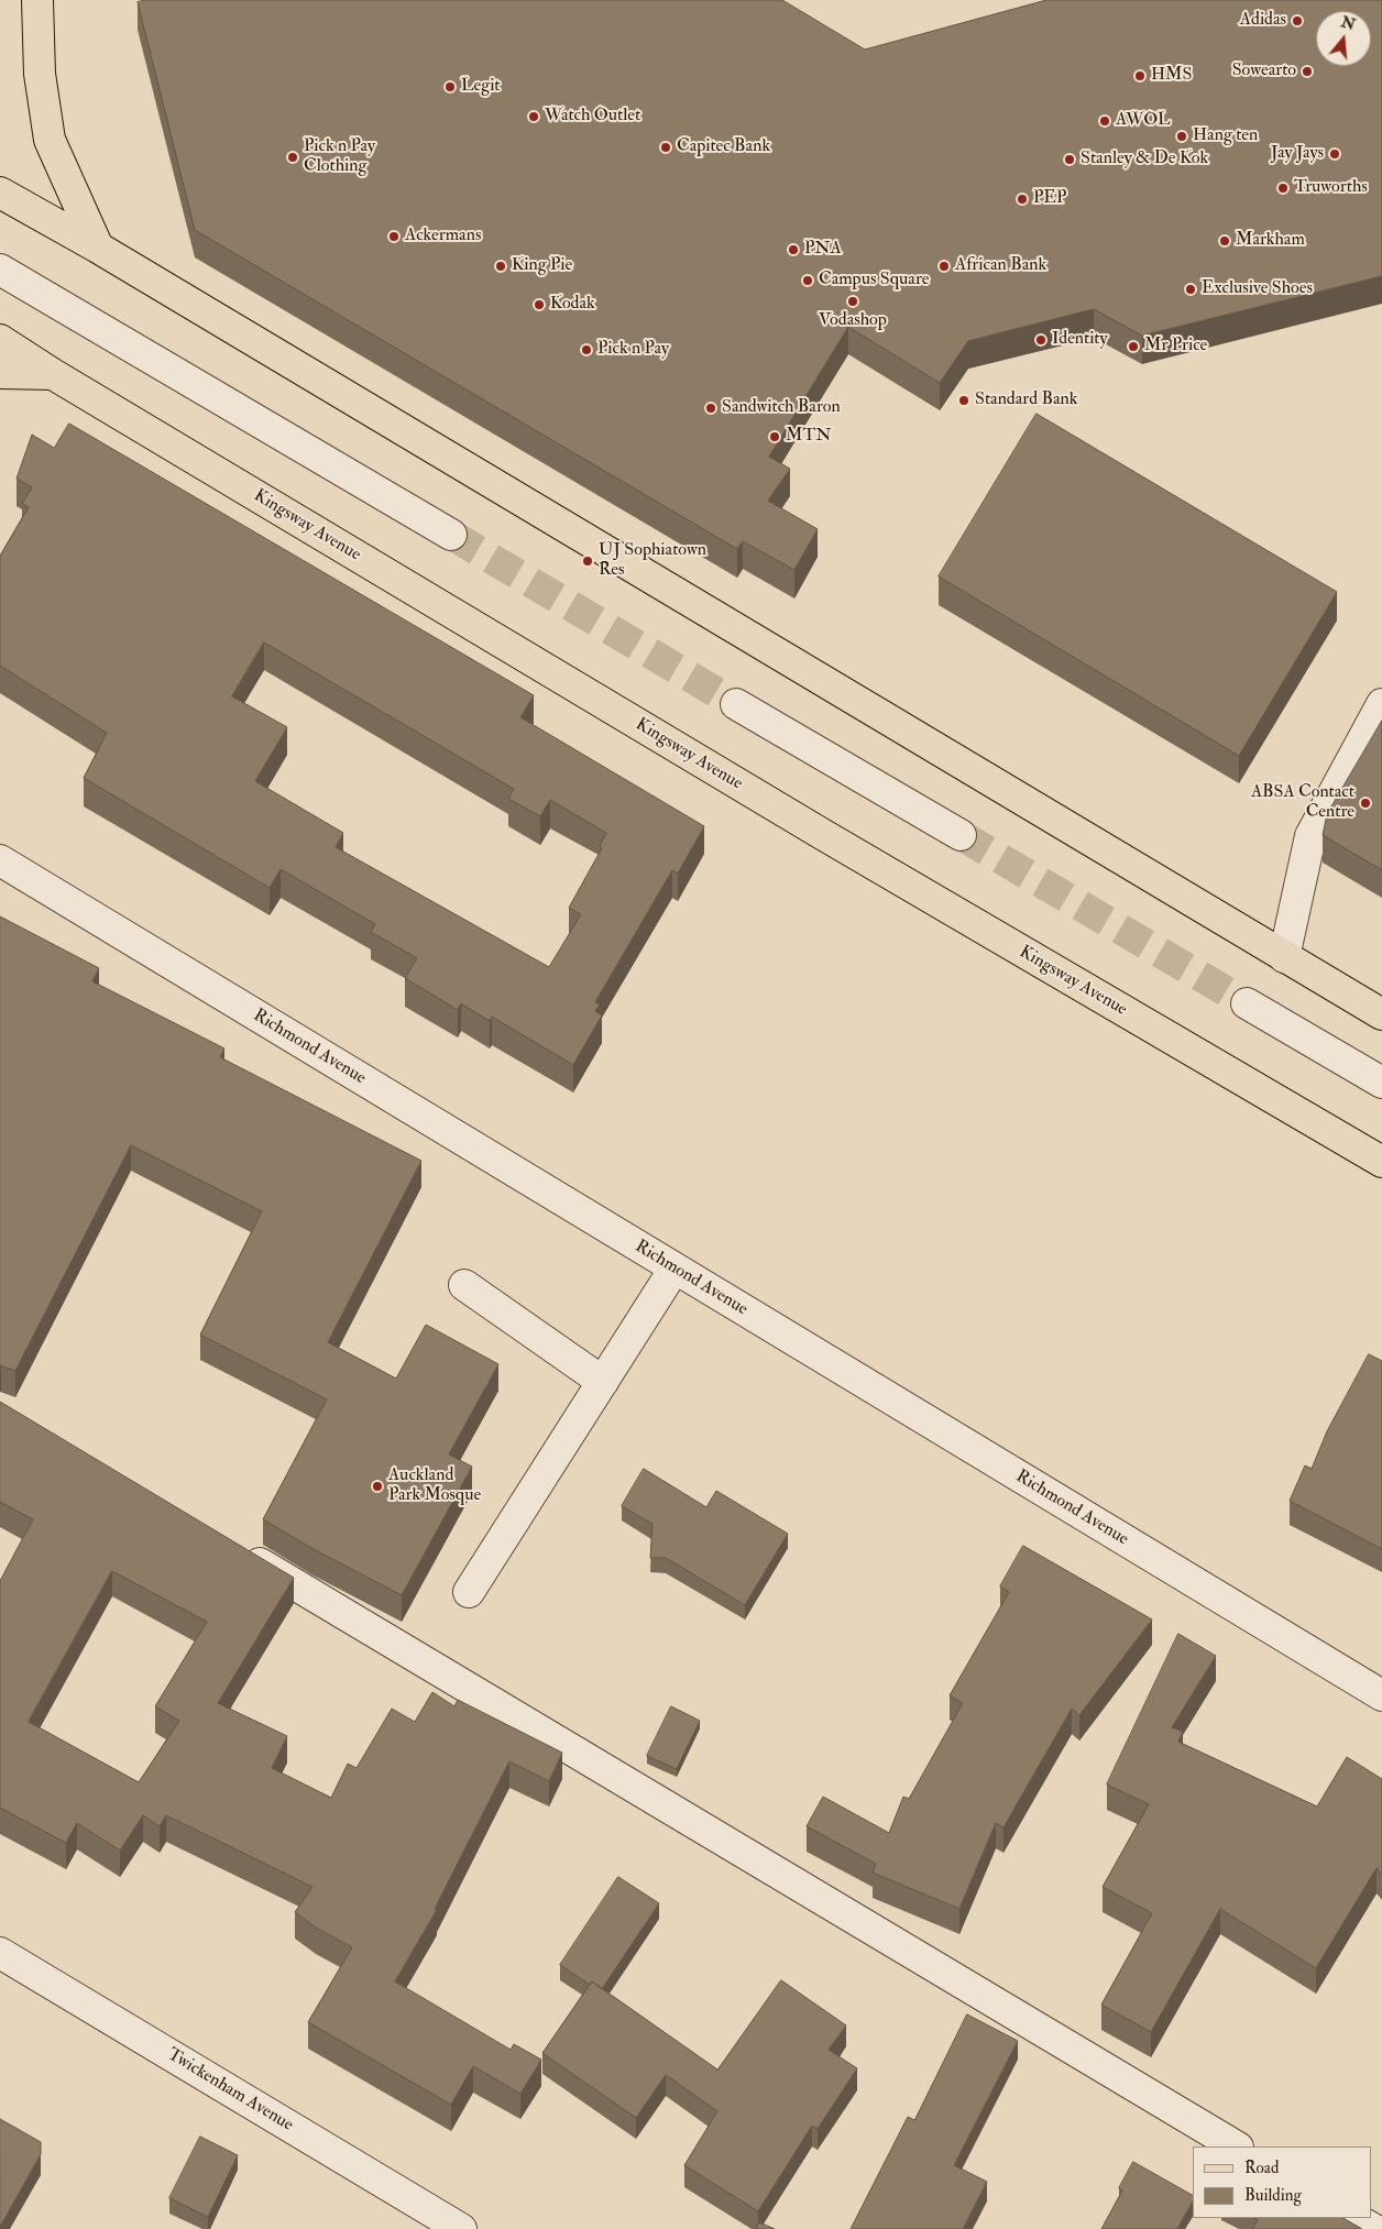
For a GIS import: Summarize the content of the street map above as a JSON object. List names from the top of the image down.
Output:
{
  "streets": {
    "main road": ["Kingsway Avenue"],
    "street": ["Richmond Avenue", "Twickenham Avenue"]
  },
  "places": [
    "Adidas",
    "Sowearto",
    "HMS",
    "Legit",
    "Watch Outlet",
    "AWOL",
    "Hang ten",
    "Capitec Bank",
    "Jay Jays",
    "Pick n Pay Clothing",
    "Stanley & De Kok",
    "Truworths",
    "PEP",
    "Ackermans",
    "Markham",
    "PNA",
    "King Pie",
    "African Bank",
    "Campus Square",
    "Exclusive Shoes",
    "Vodashop",
    "Kodak",
    "Identity",
    "Mr Price",
    "Pick n Pay",
    "Standard Bank",
    "Sandwitch Baron",
    "MTN",
    "UJ Sophiatown Res",
    "ABSA Contact Centre",
    "Auckland Park Mosque"
  ],
  "legend": ["Road", "Building"],
  "north": "top"
}
